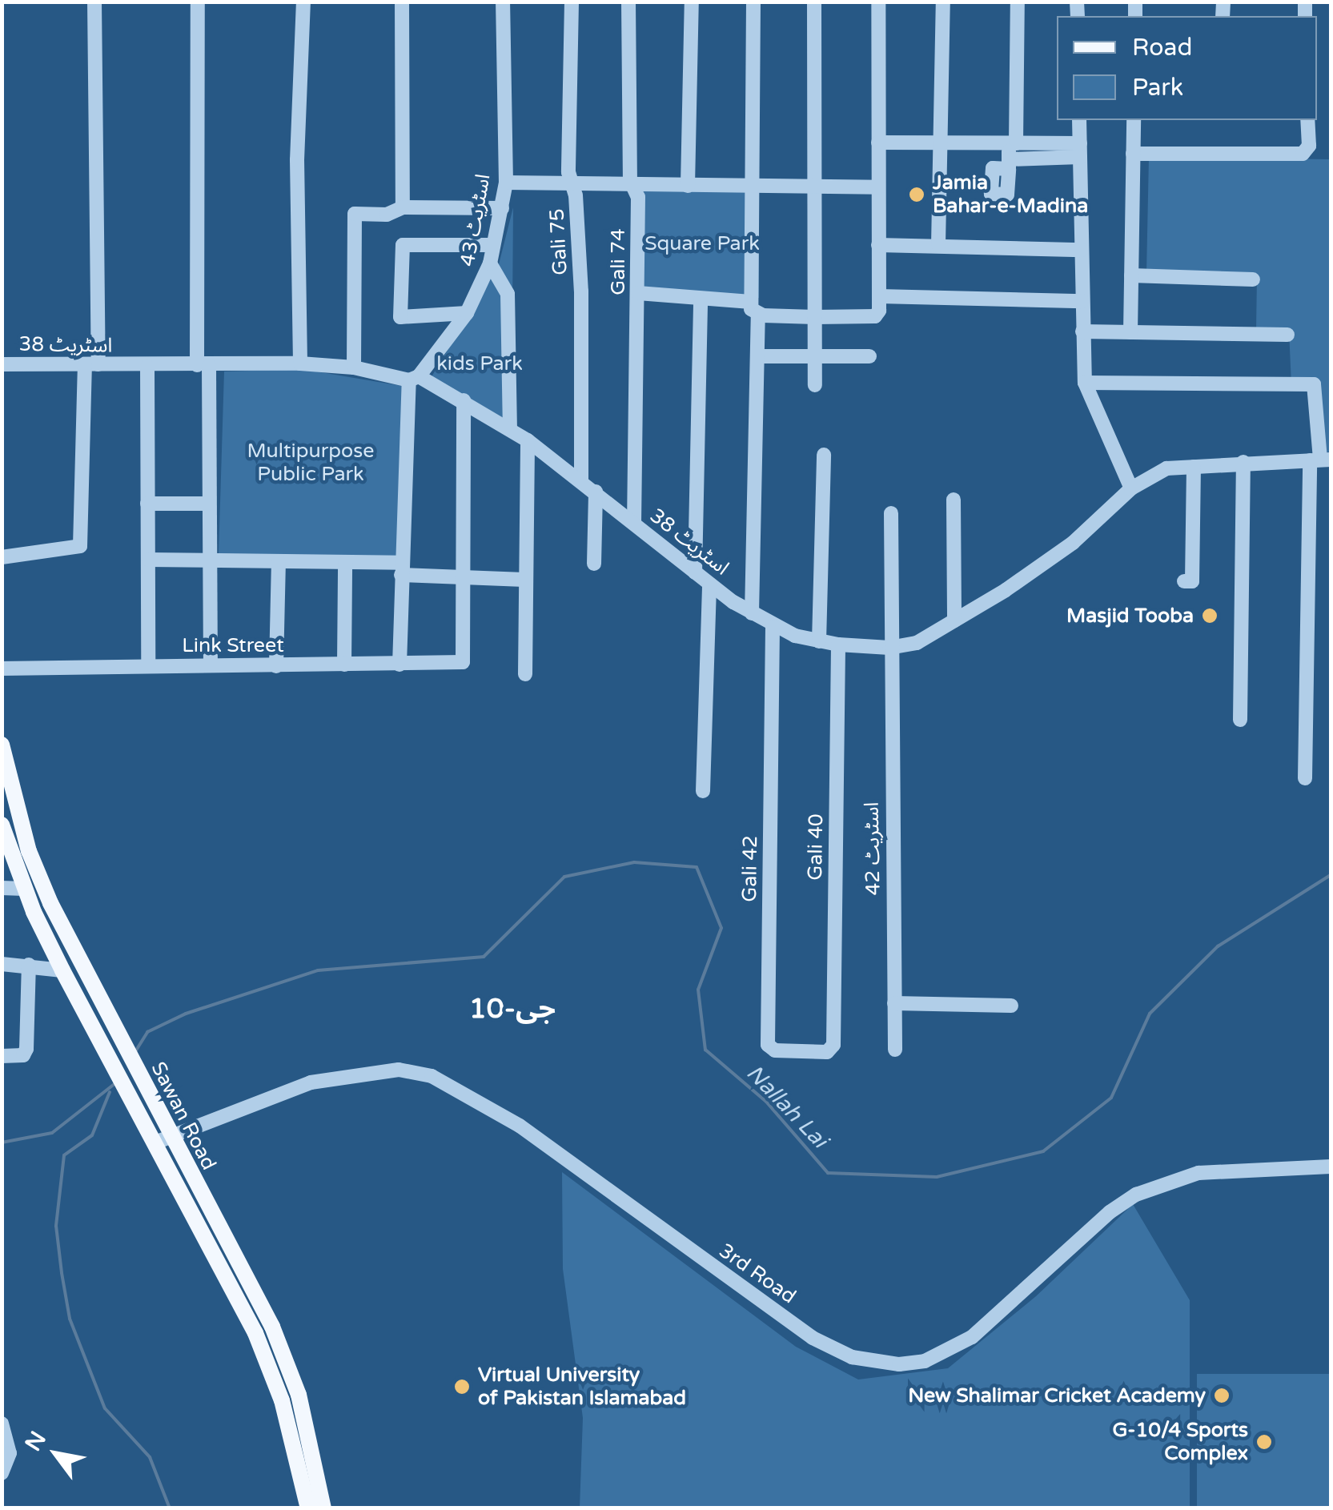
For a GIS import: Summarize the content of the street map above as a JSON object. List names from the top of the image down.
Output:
{
  "streets": {
    "main road": ["Sawan Road"],
    "street": [
      "اسٹریٹ 43",
      "Gali 75",
      "Gali 74",
      "اسٹریٹ 38",
      "Link Street",
      "Gali 40",
      "اسٹریٹ 42",
      "Gali 42",
      "3rd Road"
    ]
  },
  "crossings": [
    ["اسٹریٹ 43", "اسٹریٹ 38"],
    ["Gali 75", "اسٹریٹ 38"],
    ["Gali 74", "اسٹریٹ 38"],
    ["اسٹریٹ 38", "Gali 40"],
    ["اسٹریٹ 38", "اسٹریٹ 42"],
    ["اسٹریٹ 38", "Gali 42"],
    ["Gali 40", "Gali 42"],
    ["Sawan Road", "3rd Road"]
  ],
  "districts": ["جی-10"],
  "water": ["Nallah Lai"],
  "parks": ["Square Park", "kids Park", "Multipurpose Public Park"],
  "places": [
    "Jamia Bahar-e-Madina",
    "Masjid Tooba",
    "Virtual University of Pakistan Islamabad",
    "New Shalimar Cricket Academy",
    "G-10/4 Sports Complex"
  ],
  "legend": ["Road", "Park"],
  "north": "top left"
}
